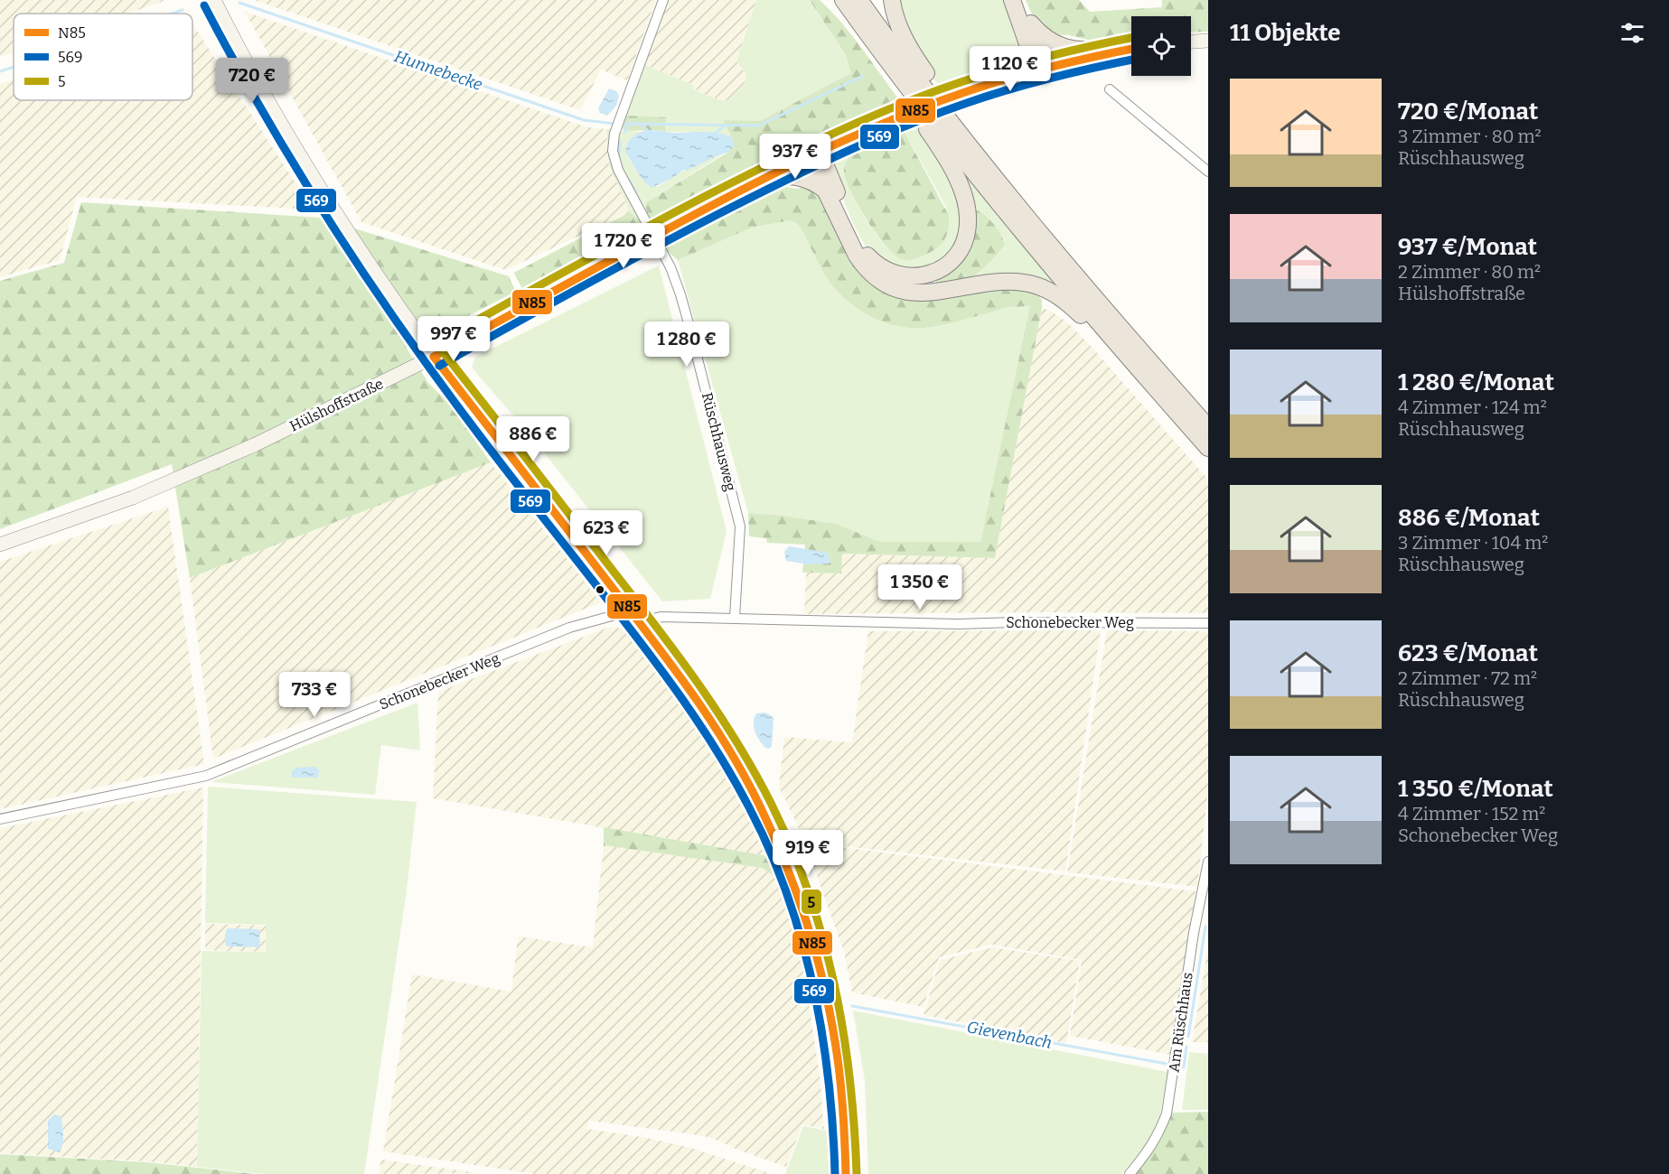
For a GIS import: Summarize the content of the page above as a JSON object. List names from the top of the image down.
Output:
{
  "streets": {
    "main road": ["Hülshoffstraße"],
    "street": ["Rüschhausweg", "Schonebecker Weg", "Am Rüschhaus"]
  },
  "crossings": [
    ["Rüschhausweg", "Schonebecker Weg"]
  ],
  "water": ["Hunnebecke", "Gievenbach"],
  "lines": ["transit line 569", "transit line 5", "transit line N85"],
  "legend": ["N85", "569", "5"],
  "page": {
    "heading": "11 Objekte",
    "price": [
      "1 120 €",
      "720 €",
      "937 €",
      "1 720 €",
      "997 €",
      "1 280 €",
      "886 €",
      "623 €",
      "1 350 €",
      "733 €",
      "919 €"
    ],
    "list": [
      {
        "name": "720 €/Monat",
        "note": "3 Zimmer · 80 m² · Rüschhausweg"
      },
      {
        "name": "937 €/Monat",
        "note": "2 Zimmer · 80 m² · Hülshoffstraße"
      },
      {
        "name": "1 280 €/Monat",
        "note": "4 Zimmer · 124 m² · Rüschhausweg"
      },
      {
        "name": "886 €/Monat",
        "note": "3 Zimmer · 104 m² · Rüschhausweg"
      },
      {
        "name": "623 €/Monat",
        "note": "2 Zimmer · 72 m² · Rüschhausweg"
      },
      {
        "name": "1 350 €/Monat",
        "note": "4 Zimmer · 152 m² · Schonebecker Weg"
      }
    ]
  }
}
